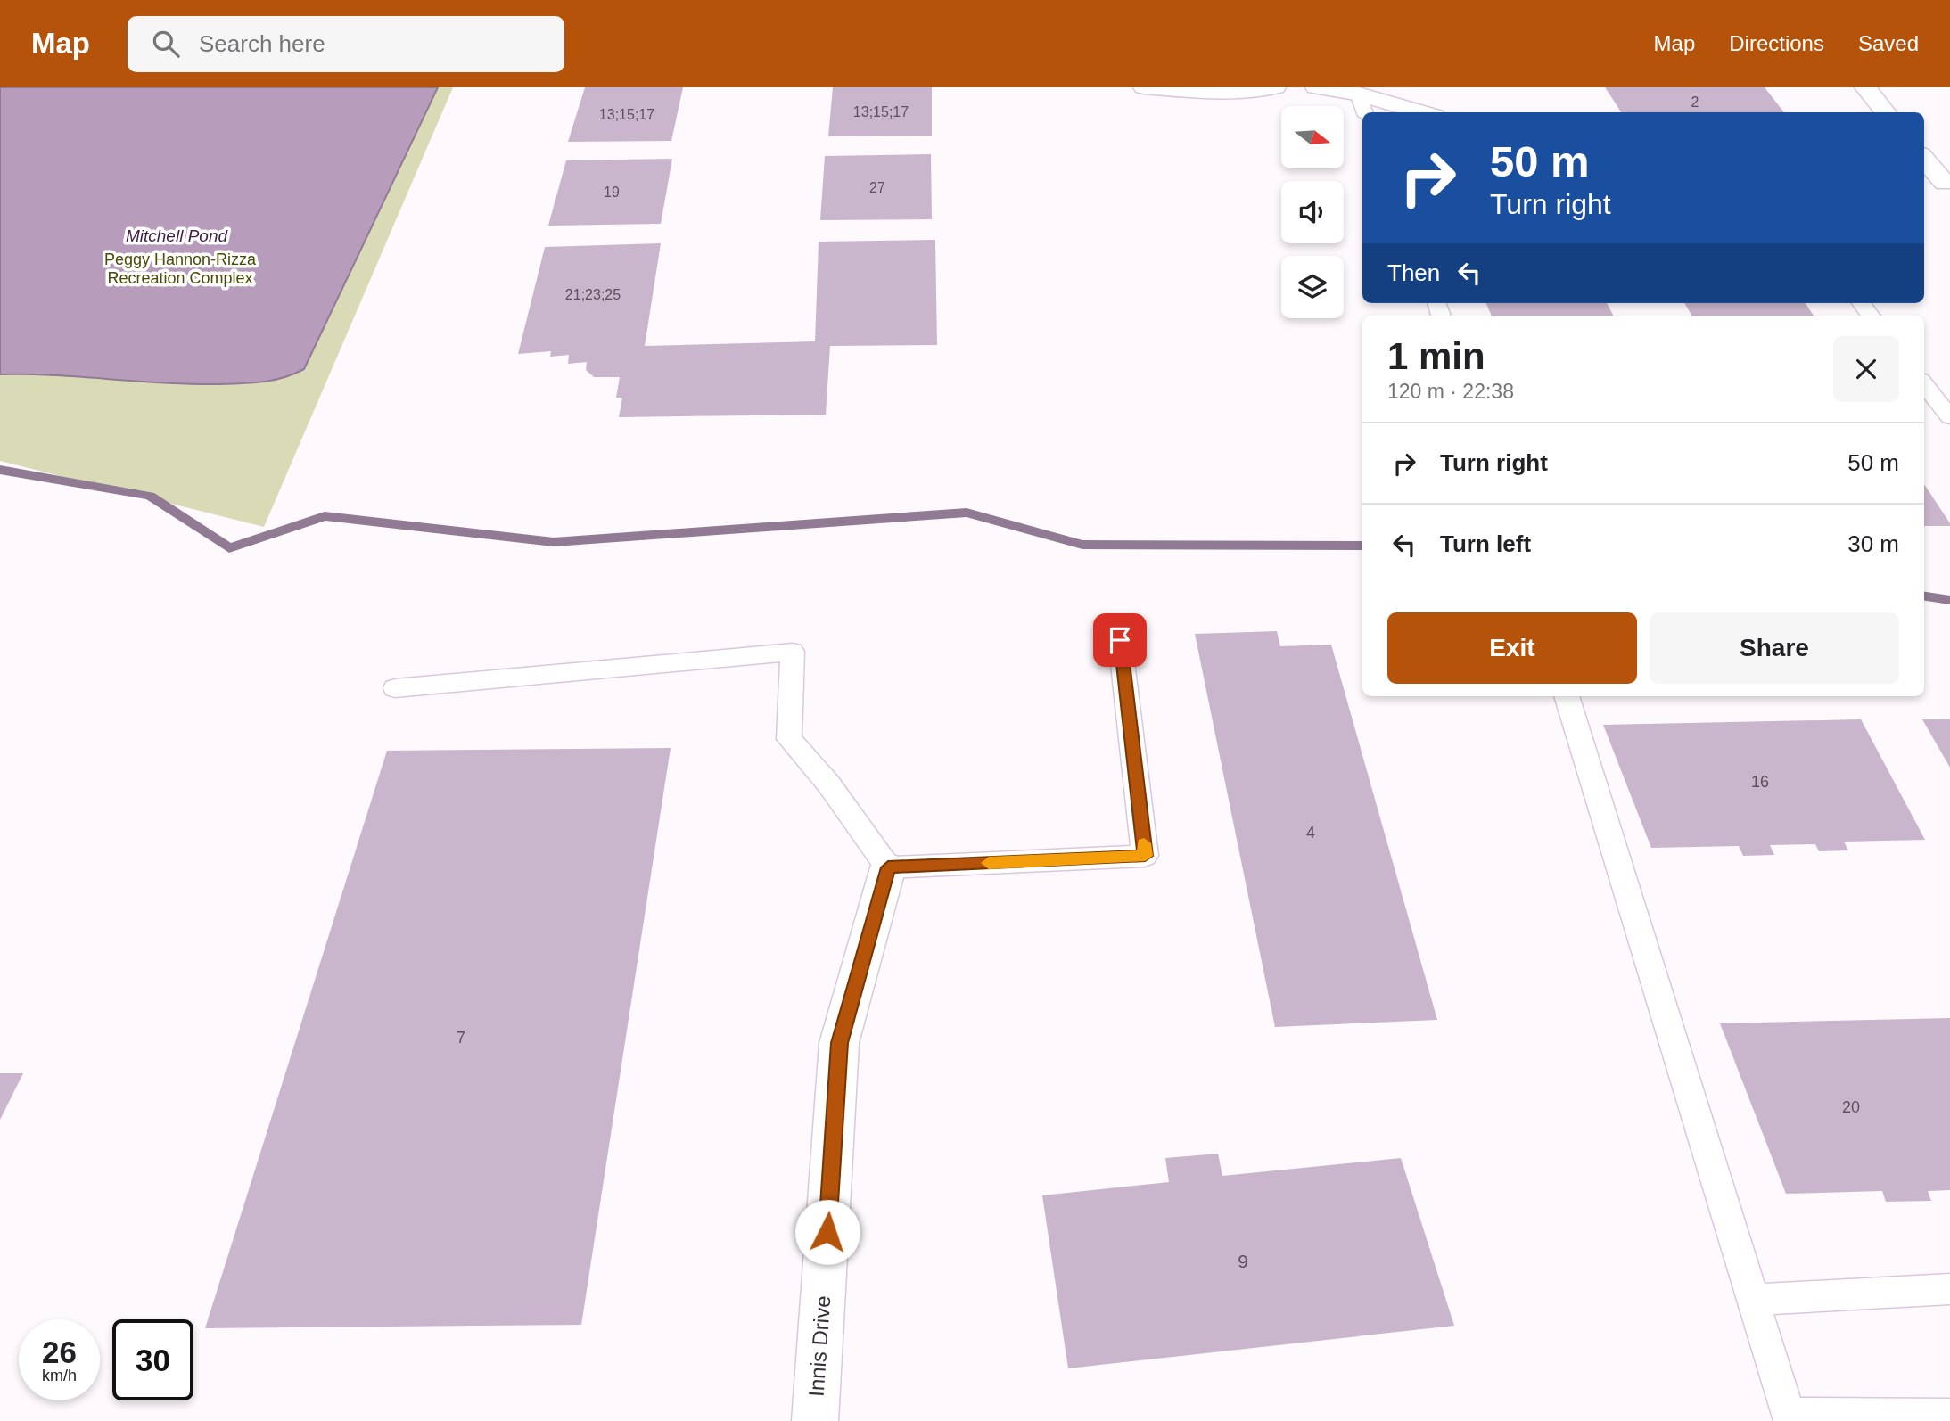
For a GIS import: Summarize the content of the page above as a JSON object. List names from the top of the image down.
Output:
{
  "streets": {
    "street": ["Innis Drive"]
  },
  "water": ["Mitchell Pond"],
  "parks": ["Peggy Hannon-Rizza Recreation Complex"],
  "house_numbers": [
    "2",
    "13;15;17",
    "13;15;17",
    "27",
    "19",
    "21;23;25",
    "16",
    "4",
    "7",
    "20",
    "9"
  ],
  "north": "right",
  "page": {
    "header": "Map",
    "search": "Search here",
    "nav": ["Map", "Directions", "Saved"],
    "turn": ["50 m", "Turn right"],
    "then": "Then",
    "heading": ["1 min", "120 m · 22:38"],
    "list": [
      {
        "name": "Turn right",
        "value": "50 m"
      },
      {
        "name": "Turn left",
        "value": "30 m"
      }
    ],
    "buttons": ["Exit", "Share"],
    "speed": "26 km/h",
    "limit": "30"
  }
}
